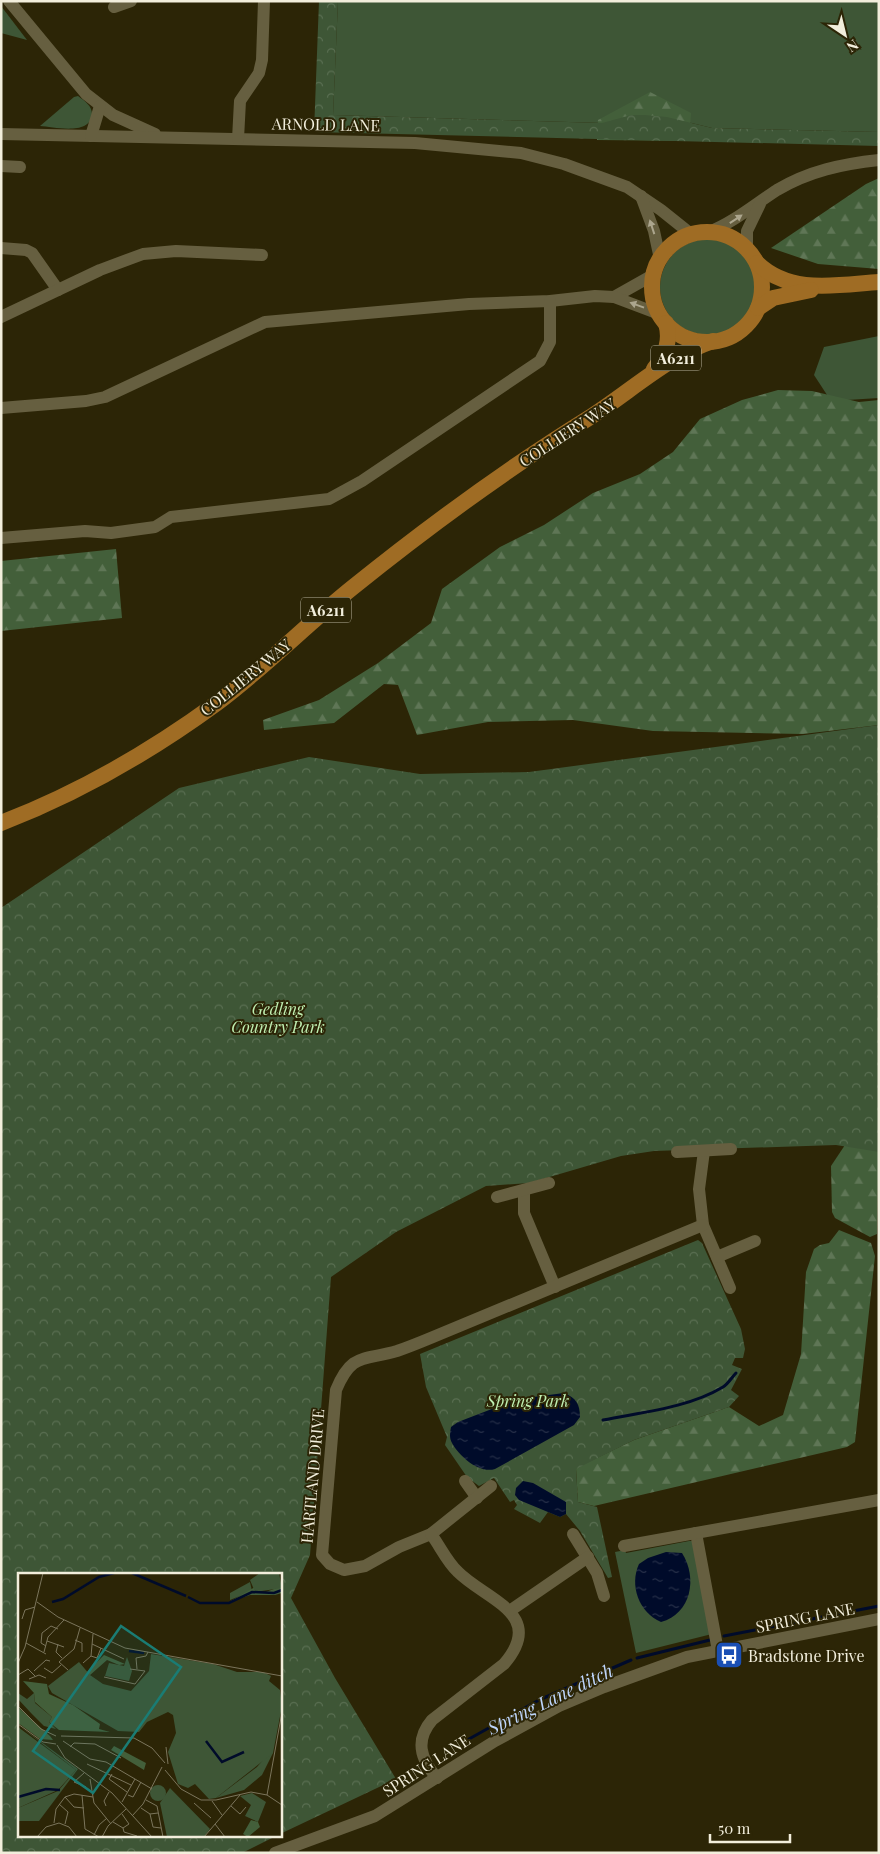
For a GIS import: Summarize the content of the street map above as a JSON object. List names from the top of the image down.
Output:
{
  "streets": {
    "main road": ["A6211", "COLLIERY WAY"],
    "street": ["ARNOLD LANE", "HARTLAND DRIVE", "SPRING LANE"]
  },
  "crossings": [
    ["ARNOLD LANE", "COLLIERY WAY"]
  ],
  "water": ["Spring Lane ditch"],
  "parks": ["Gedling Country Park", "Spring Park"],
  "places": {
    "bus stop": ["Bradstone Drive"]
  },
  "scale_bar": "50 m",
  "north": "bottom right"
}
